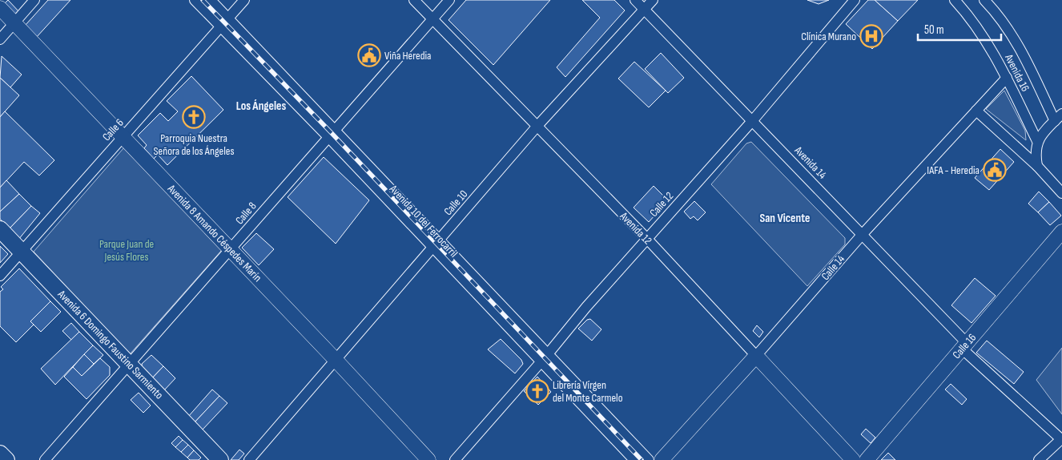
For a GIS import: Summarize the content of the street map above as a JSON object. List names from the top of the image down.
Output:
{
  "streets": {
    "main road": ["Avenida 6 Domingo Faustino Sarmiento"],
    "street": [
      "Avenida 16",
      "Calle 6",
      "Avenida 14",
      "Calle 10",
      "Calle 12",
      "Calle 8",
      "Avenida 10 del Ferrocarril",
      "Avenida 12",
      "Avenida 8 Amando Céspedes Marín",
      "Calle 14",
      "Calle 16"
    ]
  },
  "crossings": [
    ["Avenida 16", "Calle 14"],
    ["Calle 6", "Avenida 10 del Ferrocarril"],
    ["Calle 6", "Avenida 8 Amando Céspedes Marín"],
    ["Calle 6", "Avenida 6 Domingo Faustino Sarmiento"],
    ["Avenida 14", "Calle 10"],
    ["Avenida 14", "Calle 12"],
    ["Avenida 14", "Calle 14"],
    ["Avenida 14", "Calle 16"],
    ["Calle 10", "Avenida 10 del Ferrocarril"],
    ["Calle 10", "Avenida 12"],
    ["Calle 10", "Avenida 8 Amando Céspedes Marín"],
    ["Calle 12", "Avenida 10 del Ferrocarril"],
    ["Calle 12", "Avenida 12"],
    ["Calle 8", "Avenida 10 del Ferrocarril"],
    ["Calle 8", "Avenida 12"],
    ["Calle 8", "Avenida 8 Amando Céspedes Marín"],
    ["Calle 8", "Avenida 6 Domingo Faustino Sarmiento"],
    ["Avenida 12", "Calle 14"]
  ],
  "districts": ["Los Ángeles", "San Vicente"],
  "parks": ["Parque Juan de Jesús Flores"],
  "places": {
    "hospital": ["Clínica Murano"],
    "public building": ["Viña Heredia", "IAFA - Heredia"],
    "church": ["Parroquia Nuestra Señora de los Ángeles", "Librería Vírgen del Monte Carmelo"]
  },
  "scale_bar": "50 m"
}
